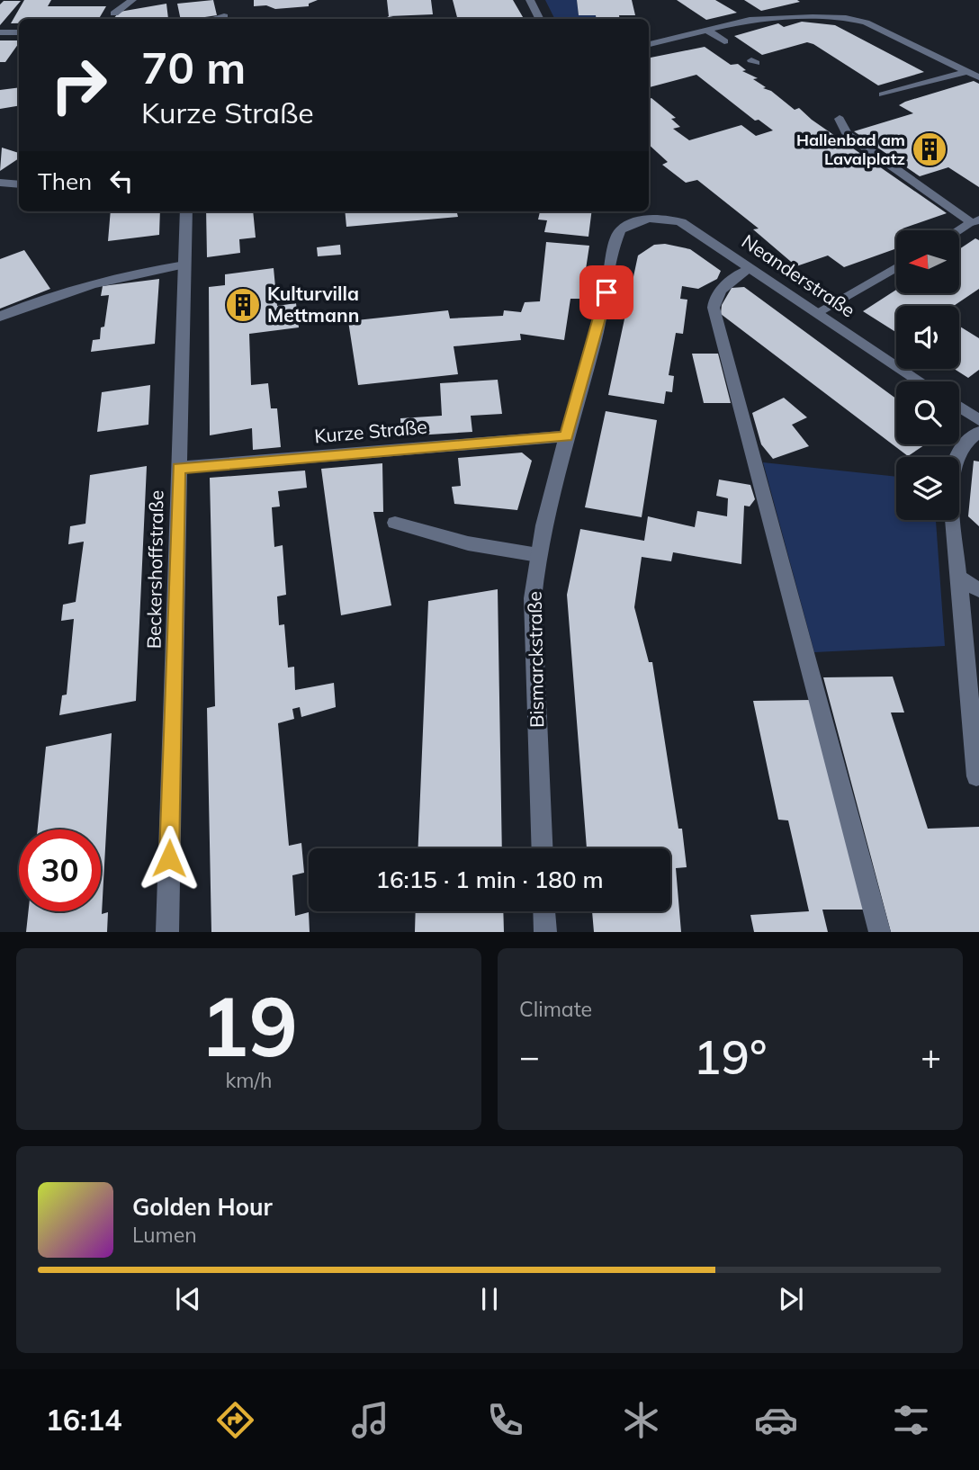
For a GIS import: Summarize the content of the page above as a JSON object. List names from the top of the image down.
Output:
{
  "streets": {
    "street": [
      "Neanderstraße",
      "Kurze Straße",
      "Beckershoffstraße",
      "Bismarckstraße"
    ]
  },
  "crossings": [
    ["Neanderstraße", "Bismarckstraße"],
    ["Kurze Straße", "Beckershoffstraße"],
    ["Kurze Straße", "Bismarckstraße"]
  ],
  "places": {
    "building": ["Hallenbad am Lavalplatz", "Kulturvilla Mettmann"]
  },
  "north": "left",
  "page": {
    "turn": ["70 m", "Kurze Straße"],
    "then": "Then",
    "limit": "30",
    "trip": "16:15 · 1 min · 180 m",
    "tile": [
      ["19", "km/h"],
      "Climate"
    ],
    "heat": ["−", "19°", "+"],
    "song": ["Golden Hour", "Lumen"],
    "tabs": "16:14"
  }
}
